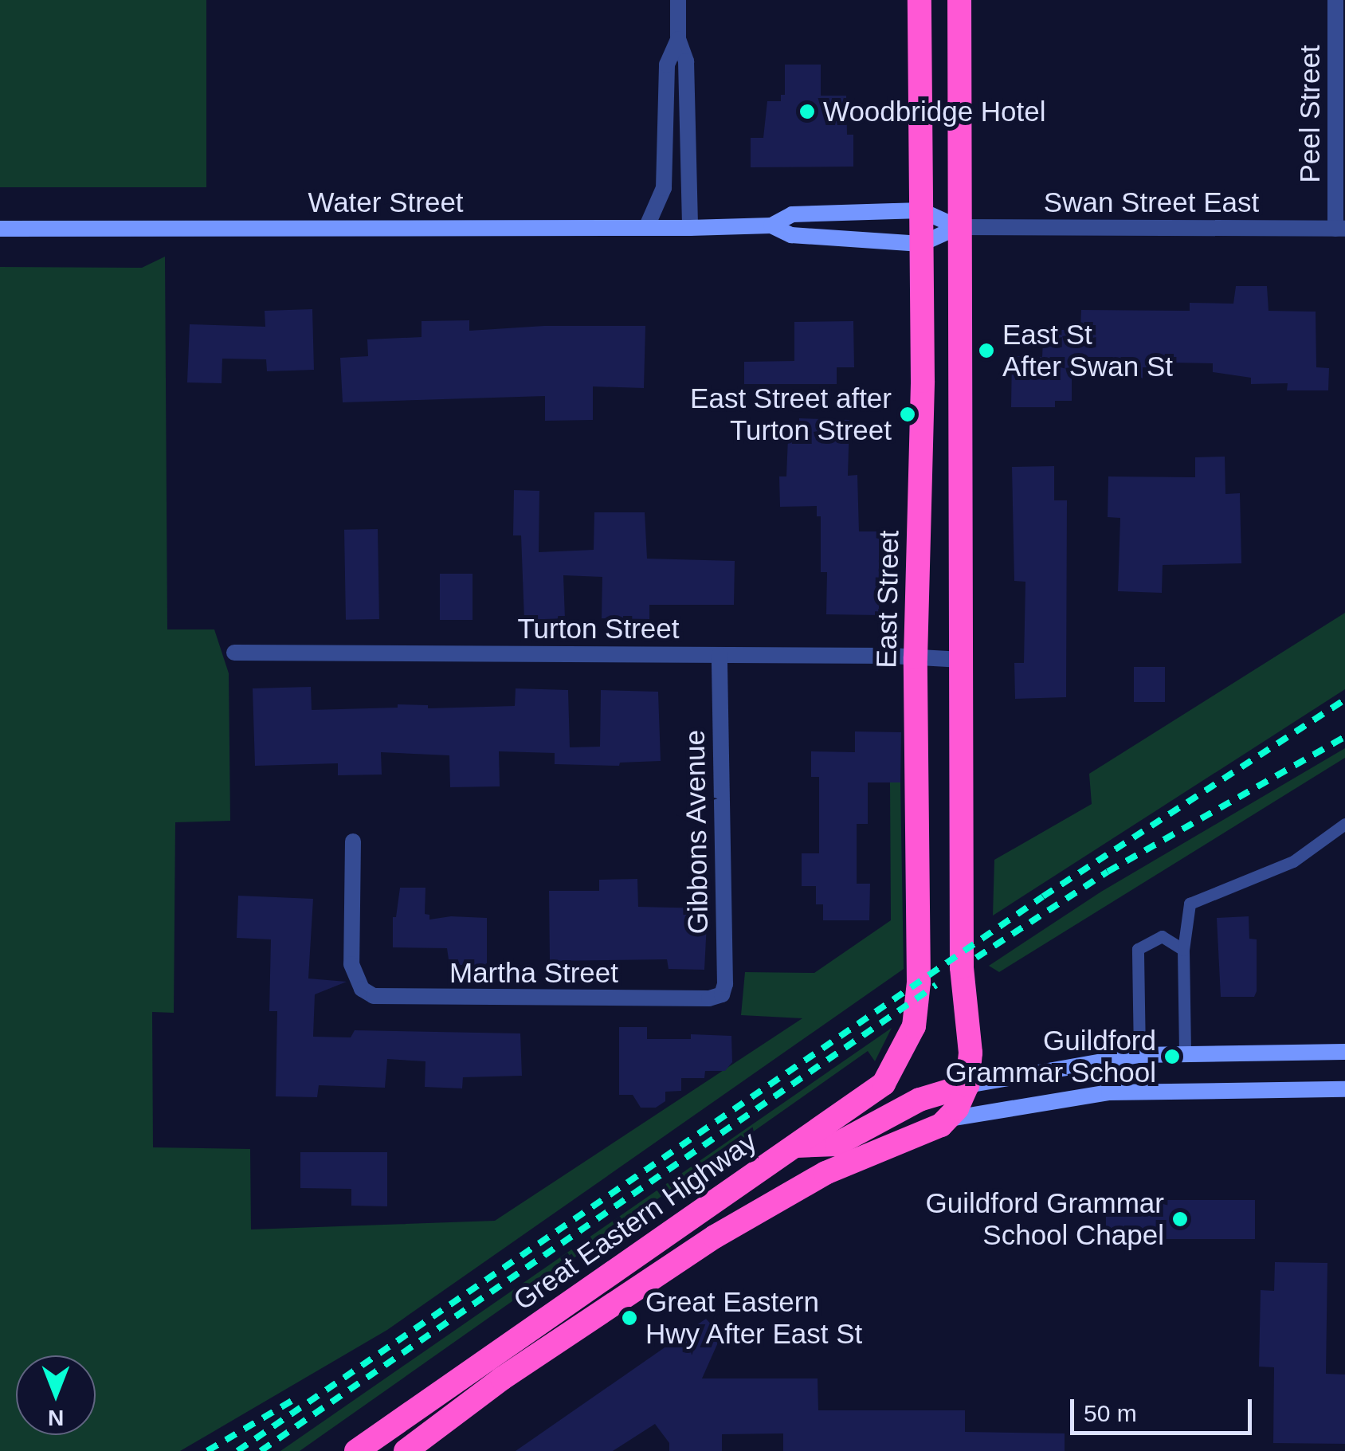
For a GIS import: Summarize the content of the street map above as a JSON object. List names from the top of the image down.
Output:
{
  "streets": {
    "highway": ["East Street", "Great Eastern Highway"],
    "main road": ["Water Street"],
    "street": [
      "Peel Street",
      "Swan Street East",
      "Turton Street",
      "Gibbons Avenue",
      "Martha Street"
    ]
  },
  "crossings": [
    ["Peel Street", "Swan Street East"],
    ["Water Street", "Swan Street East"],
    ["Water Street", "East Street"],
    ["East Street", "Turton Street"],
    ["East Street", "Great Eastern Highway"],
    ["Turton Street", "Gibbons Avenue"],
    ["Gibbons Avenue", "Martha Street"]
  ],
  "places": [
    "Woodbridge Hotel",
    "East St After Swan St",
    "East Street after Turton Street",
    "Guildford Grammar School",
    "Guildford Grammar School Chapel",
    "Great Eastern Hwy After East St"
  ],
  "scale_bar": "50 m",
  "north": "bottom"
}
